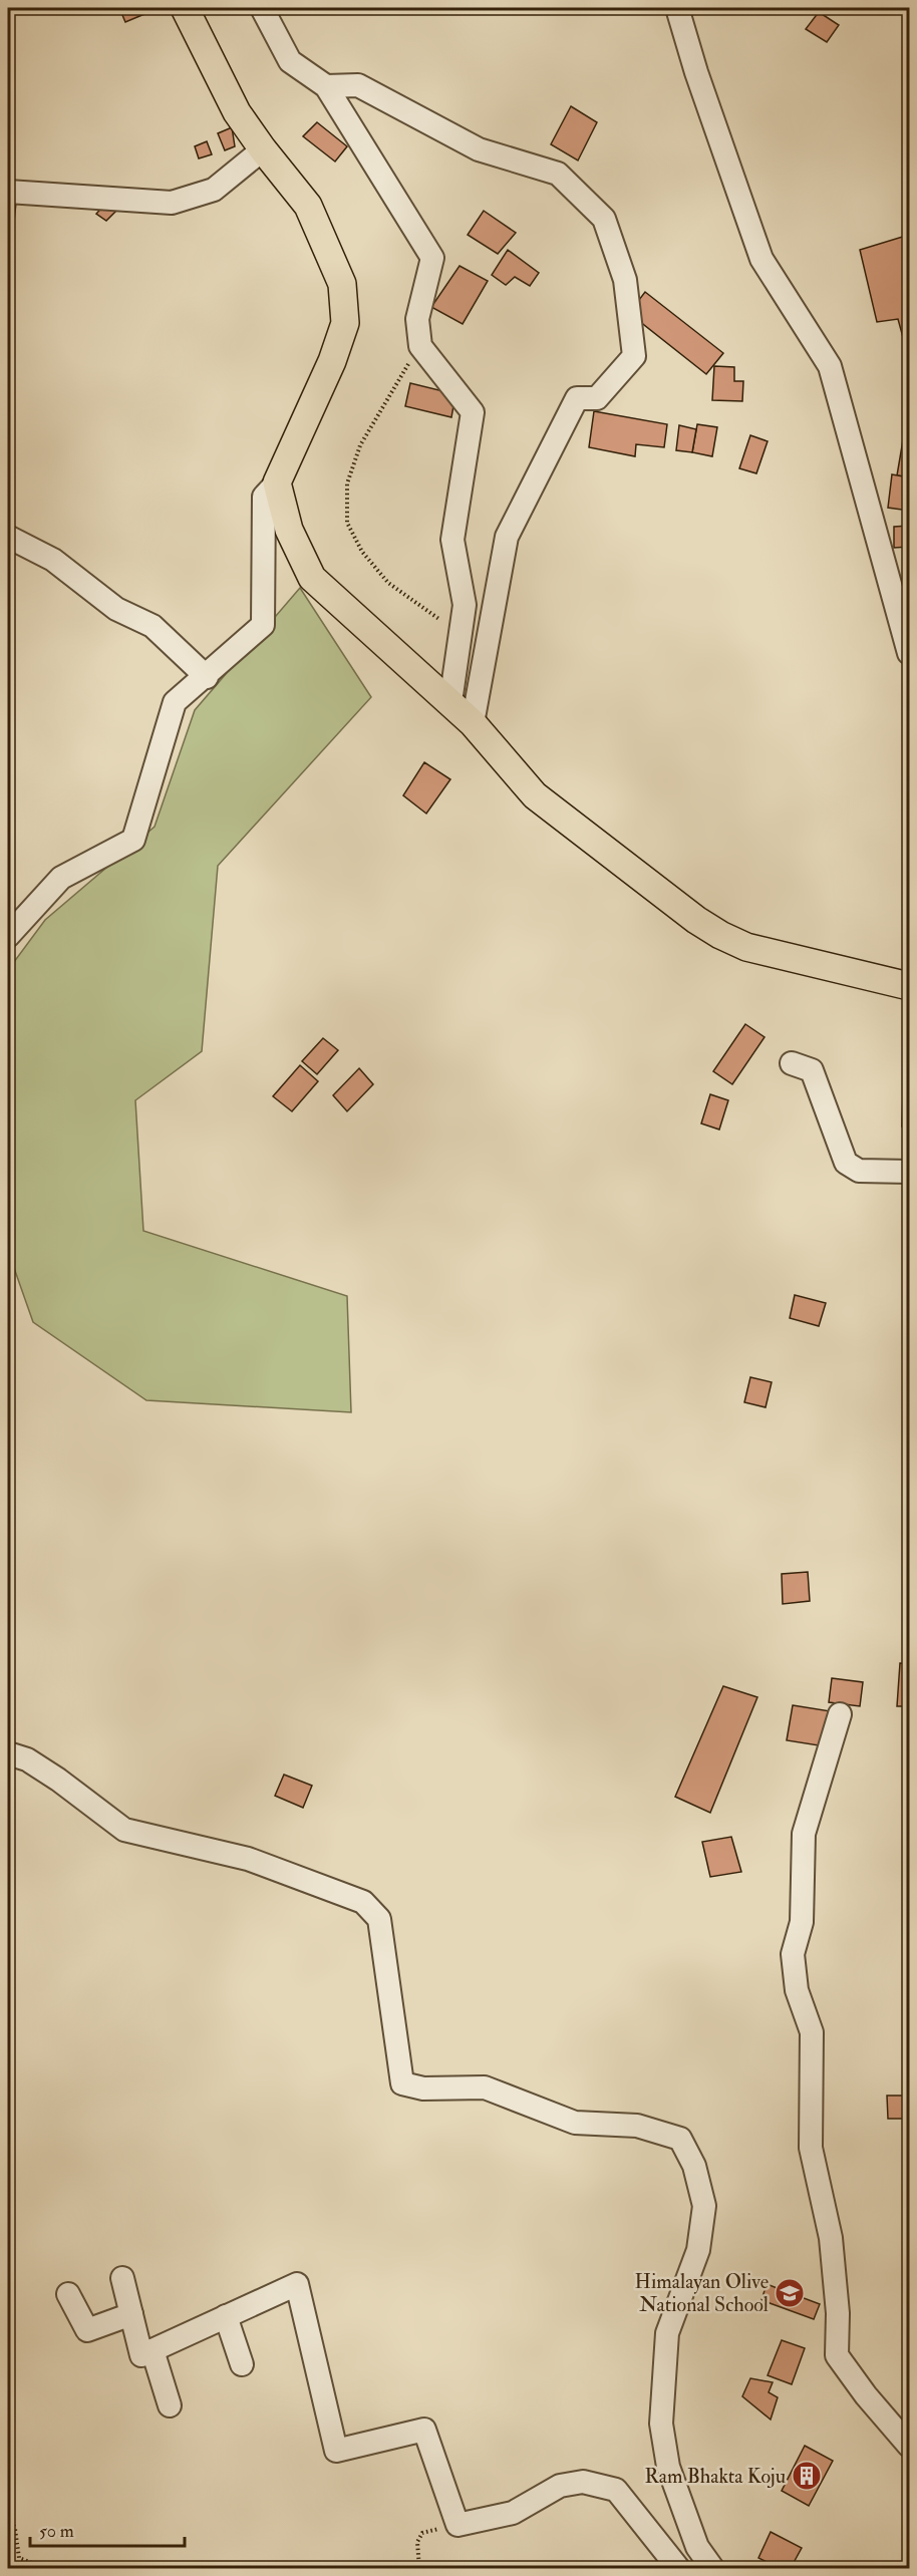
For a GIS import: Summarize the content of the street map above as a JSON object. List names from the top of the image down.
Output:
{
  "places": {
    "school or university": ["Himalayan Olive National School"],
    "building": ["Ram Bhakta Koju"]
  },
  "scale_bar": "50 m"
}
